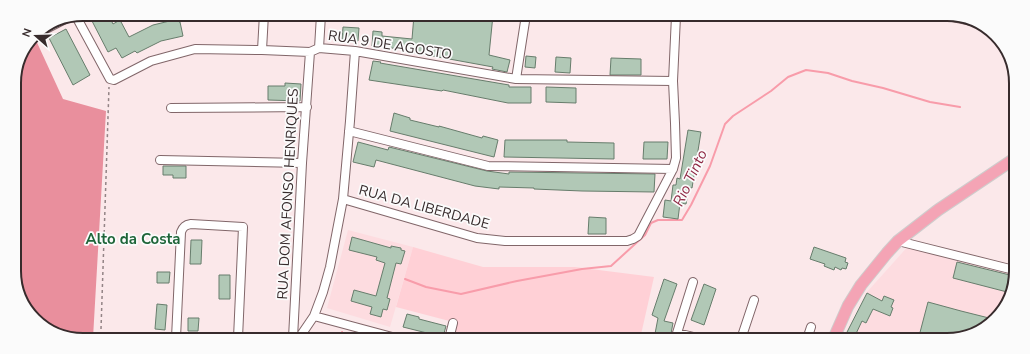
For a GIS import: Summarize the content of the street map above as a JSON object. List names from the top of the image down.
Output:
{
  "streets": {
    "street": ["RUA 9 DE AGOSTO", "RUA DOM AFONSO HENRIQUES", "RUA DA LIBERDADE"]
  },
  "crossings": [
    ["RUA 9 DE AGOSTO", "RUA DOM AFONSO HENRIQUES"],
    ["RUA 9 DE AGOSTO", "RUA DA LIBERDADE"]
  ],
  "districts": ["Alto da Costa"],
  "water": ["Rio Tinto"],
  "north": "left"
}
